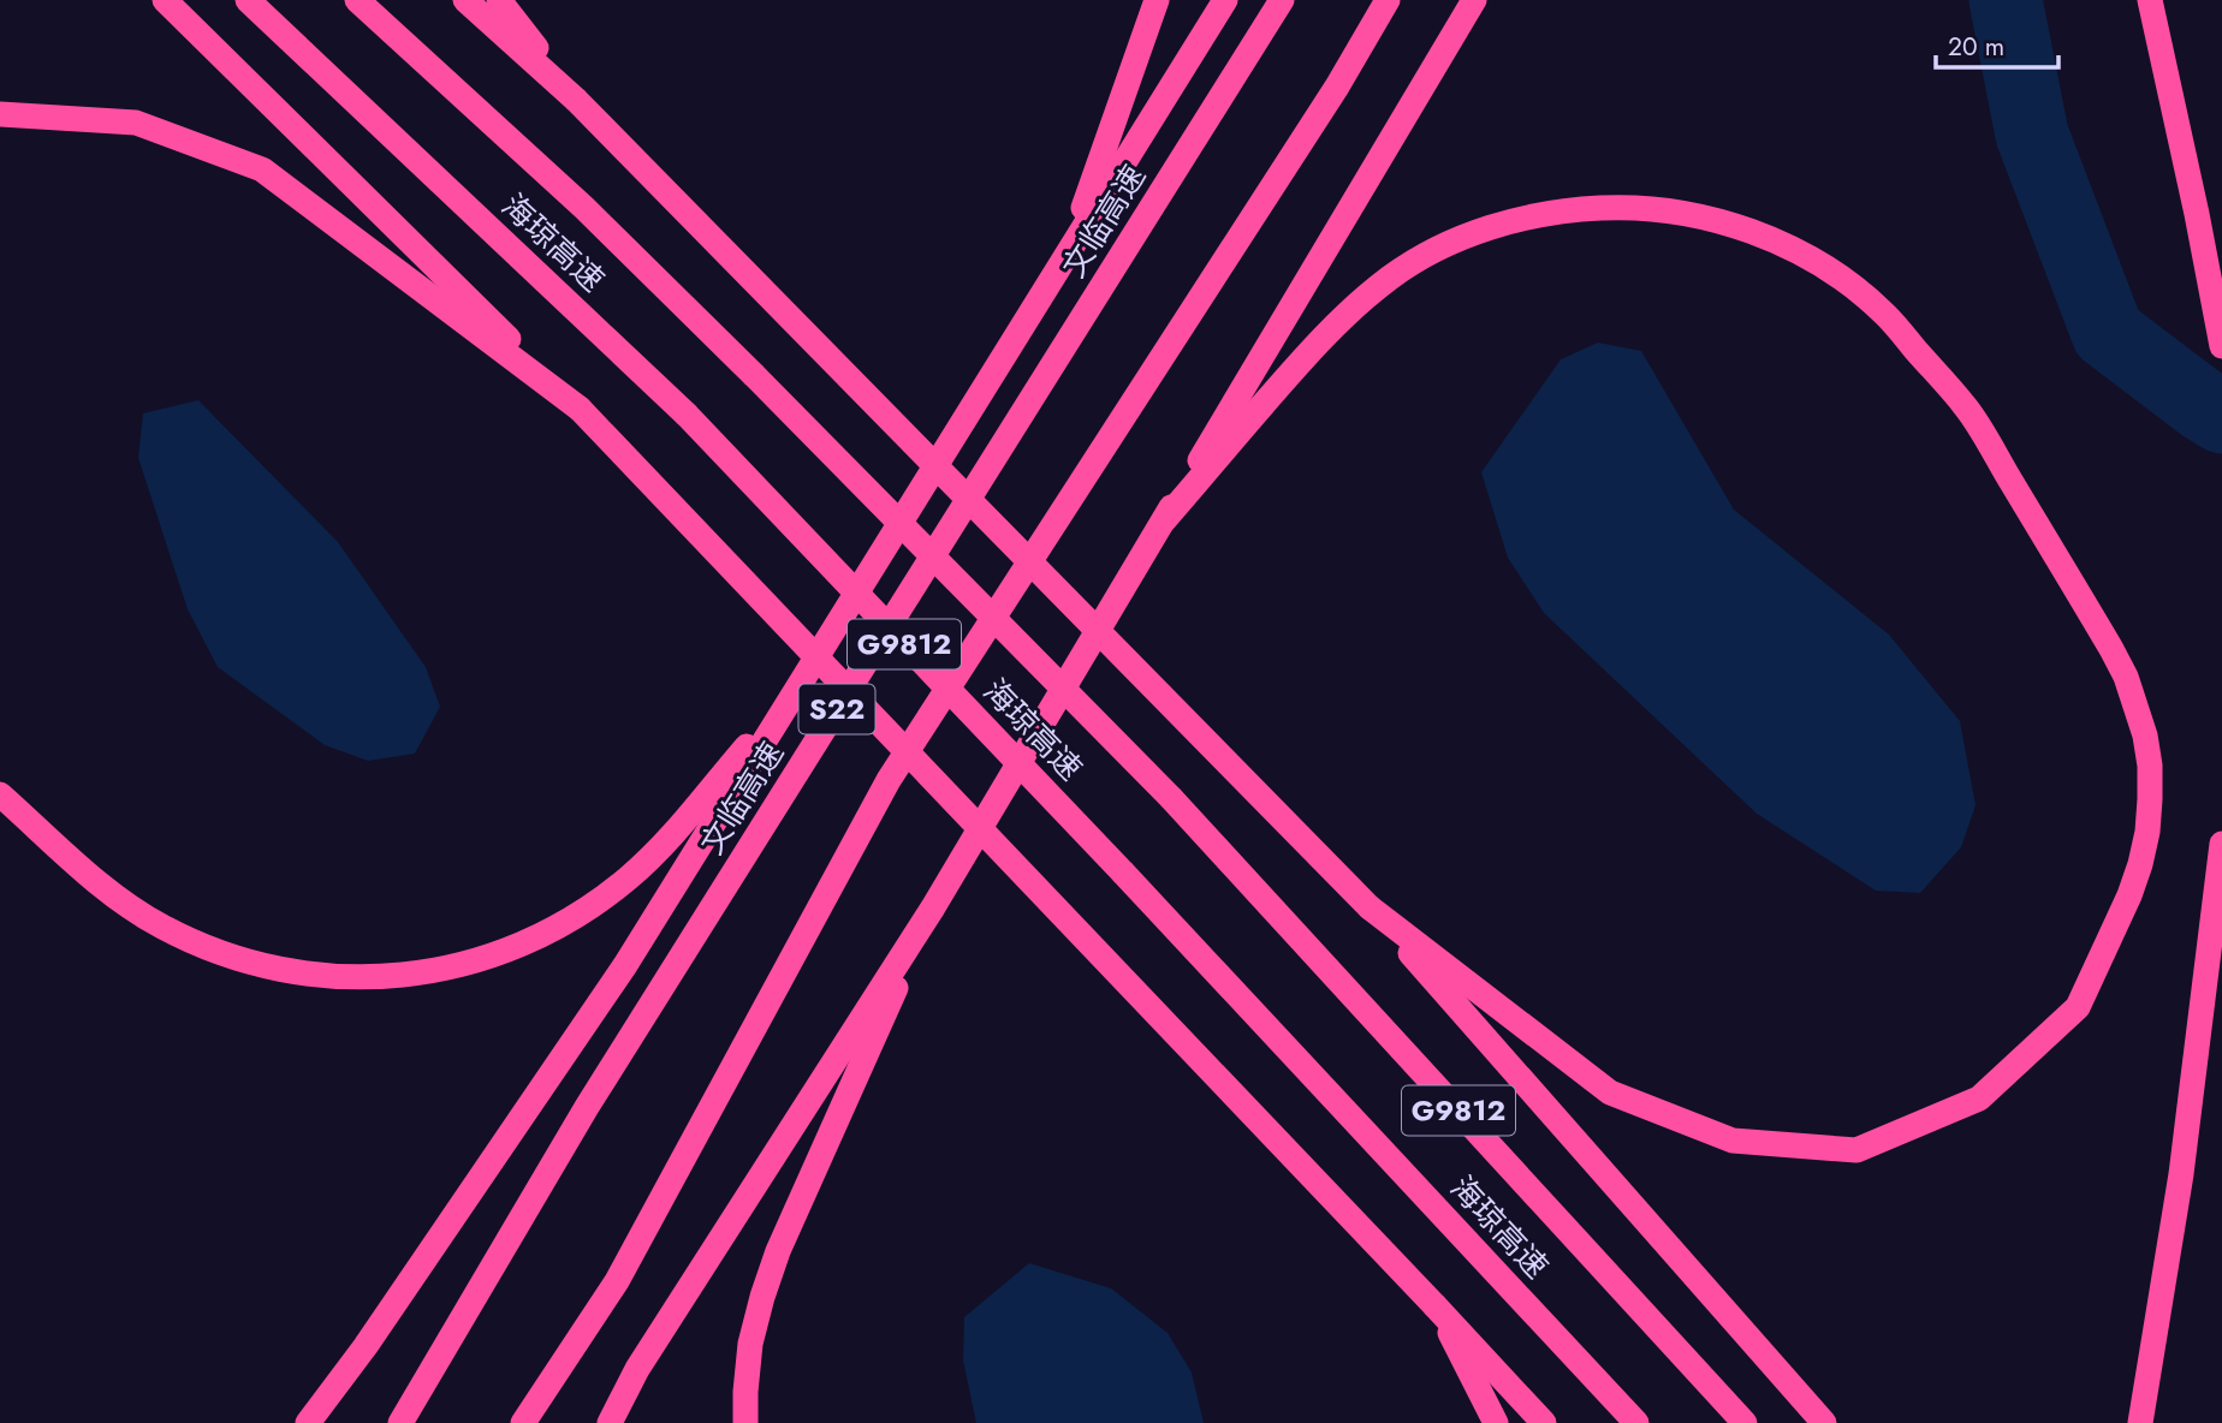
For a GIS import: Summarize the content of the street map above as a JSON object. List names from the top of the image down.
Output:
{
  "streets": {
    "highway": [
      "文临高速",
      "海琼高速",
      "G9812",
      "S22"
    ]
  },
  "scale_bar": "20 m"
}
